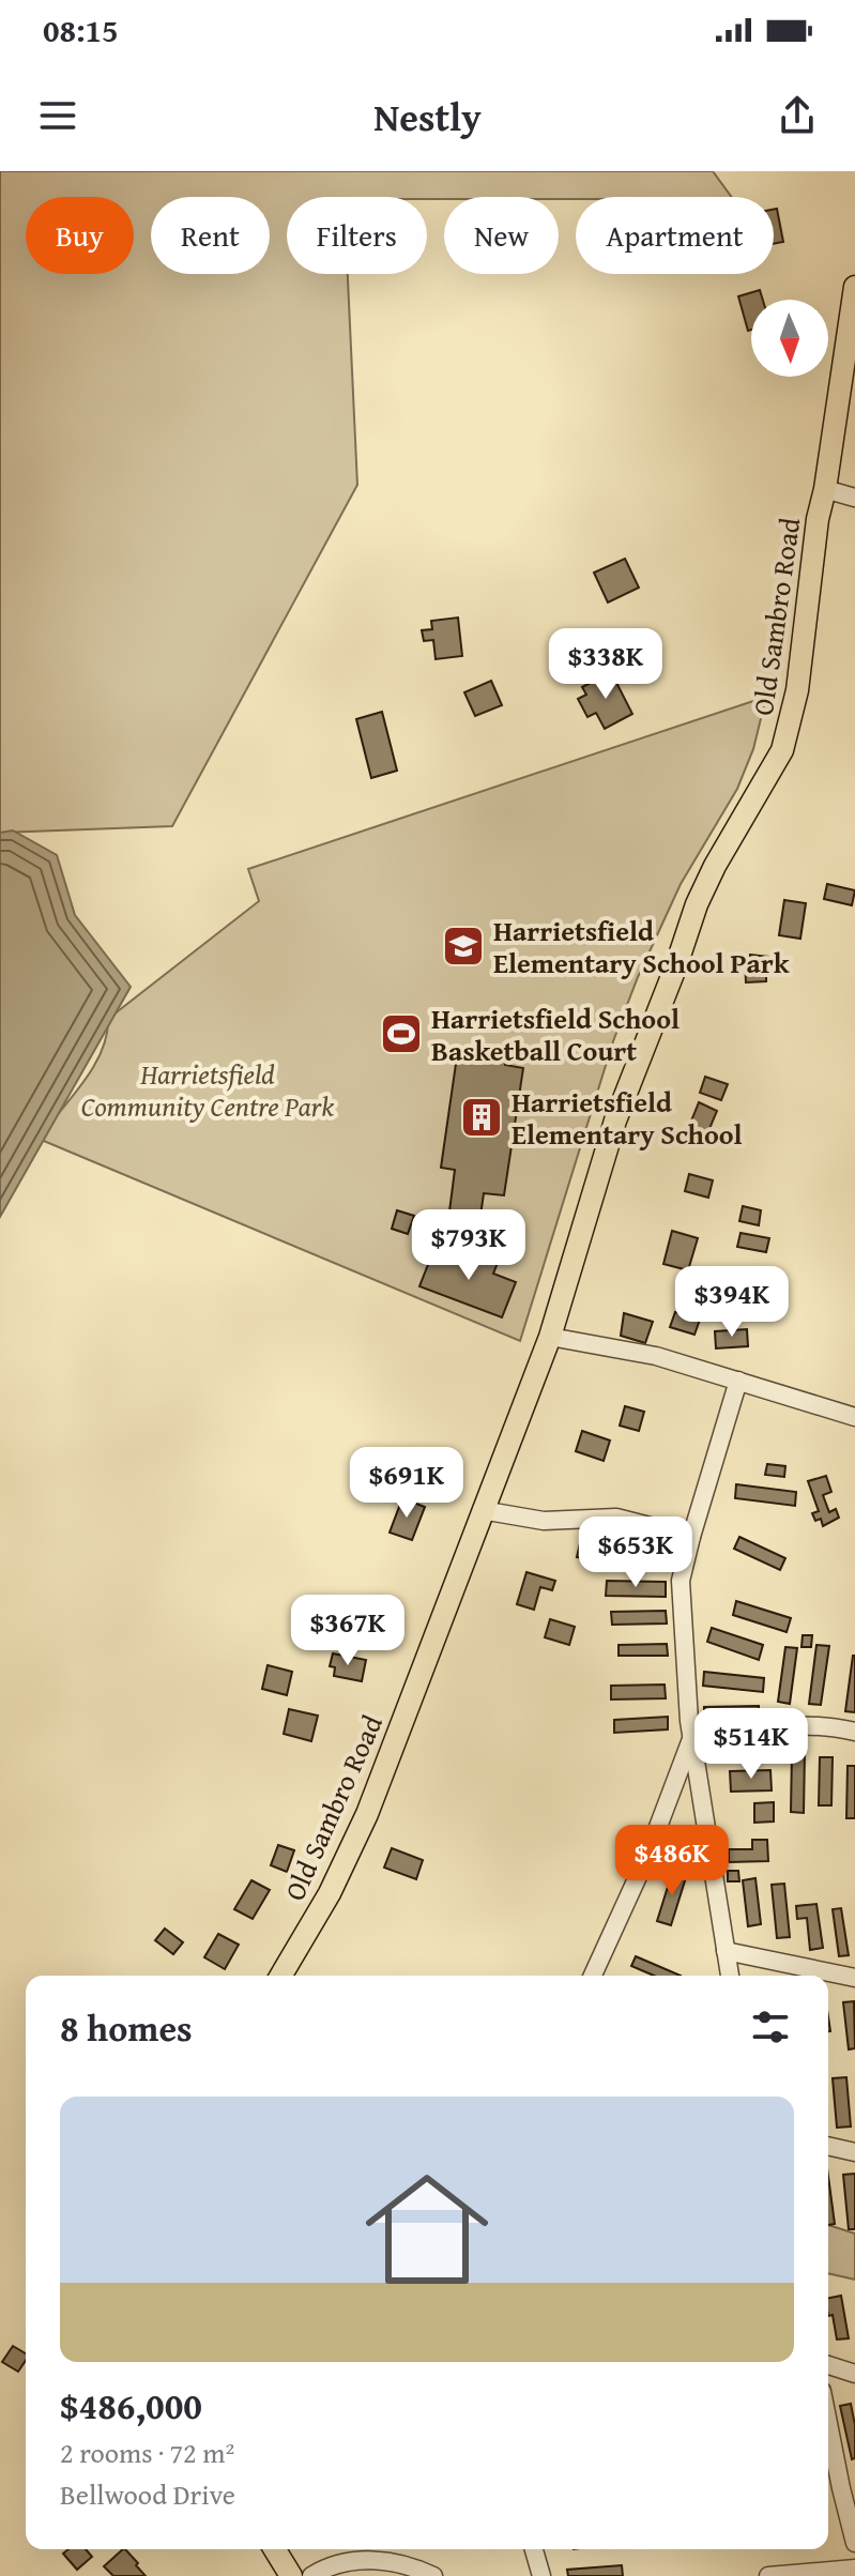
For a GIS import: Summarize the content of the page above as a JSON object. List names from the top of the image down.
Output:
{
  "streets": {
    "main road": ["Old Sambro Road"]
  },
  "parks": ["Harrietsfield Community Centre Park"],
  "places": {
    "school or university": ["Harrietsfield Elementary School Park"],
    "sports": ["Harrietsfield School Basketball Court"],
    "building": ["Harrietsfield Elementary School"]
  },
  "north": "bottom",
  "page": {
    "status": "08:15",
    "header": "Nestly",
    "chip": [
      "Buy",
      "Rent",
      "Filters",
      "New",
      "Apartment"
    ],
    "price": [
      "$338K",
      "$793K",
      "$394K",
      "$691K",
      "$653K",
      "$367K",
      "$514K",
      "$486K"
    ],
    "heading": "8 homes",
    "list": [
      {
        "name": "$486,000",
        "note": "2 rooms · 72 m² · Bellwood Drive"
      }
    ]
  }
}
